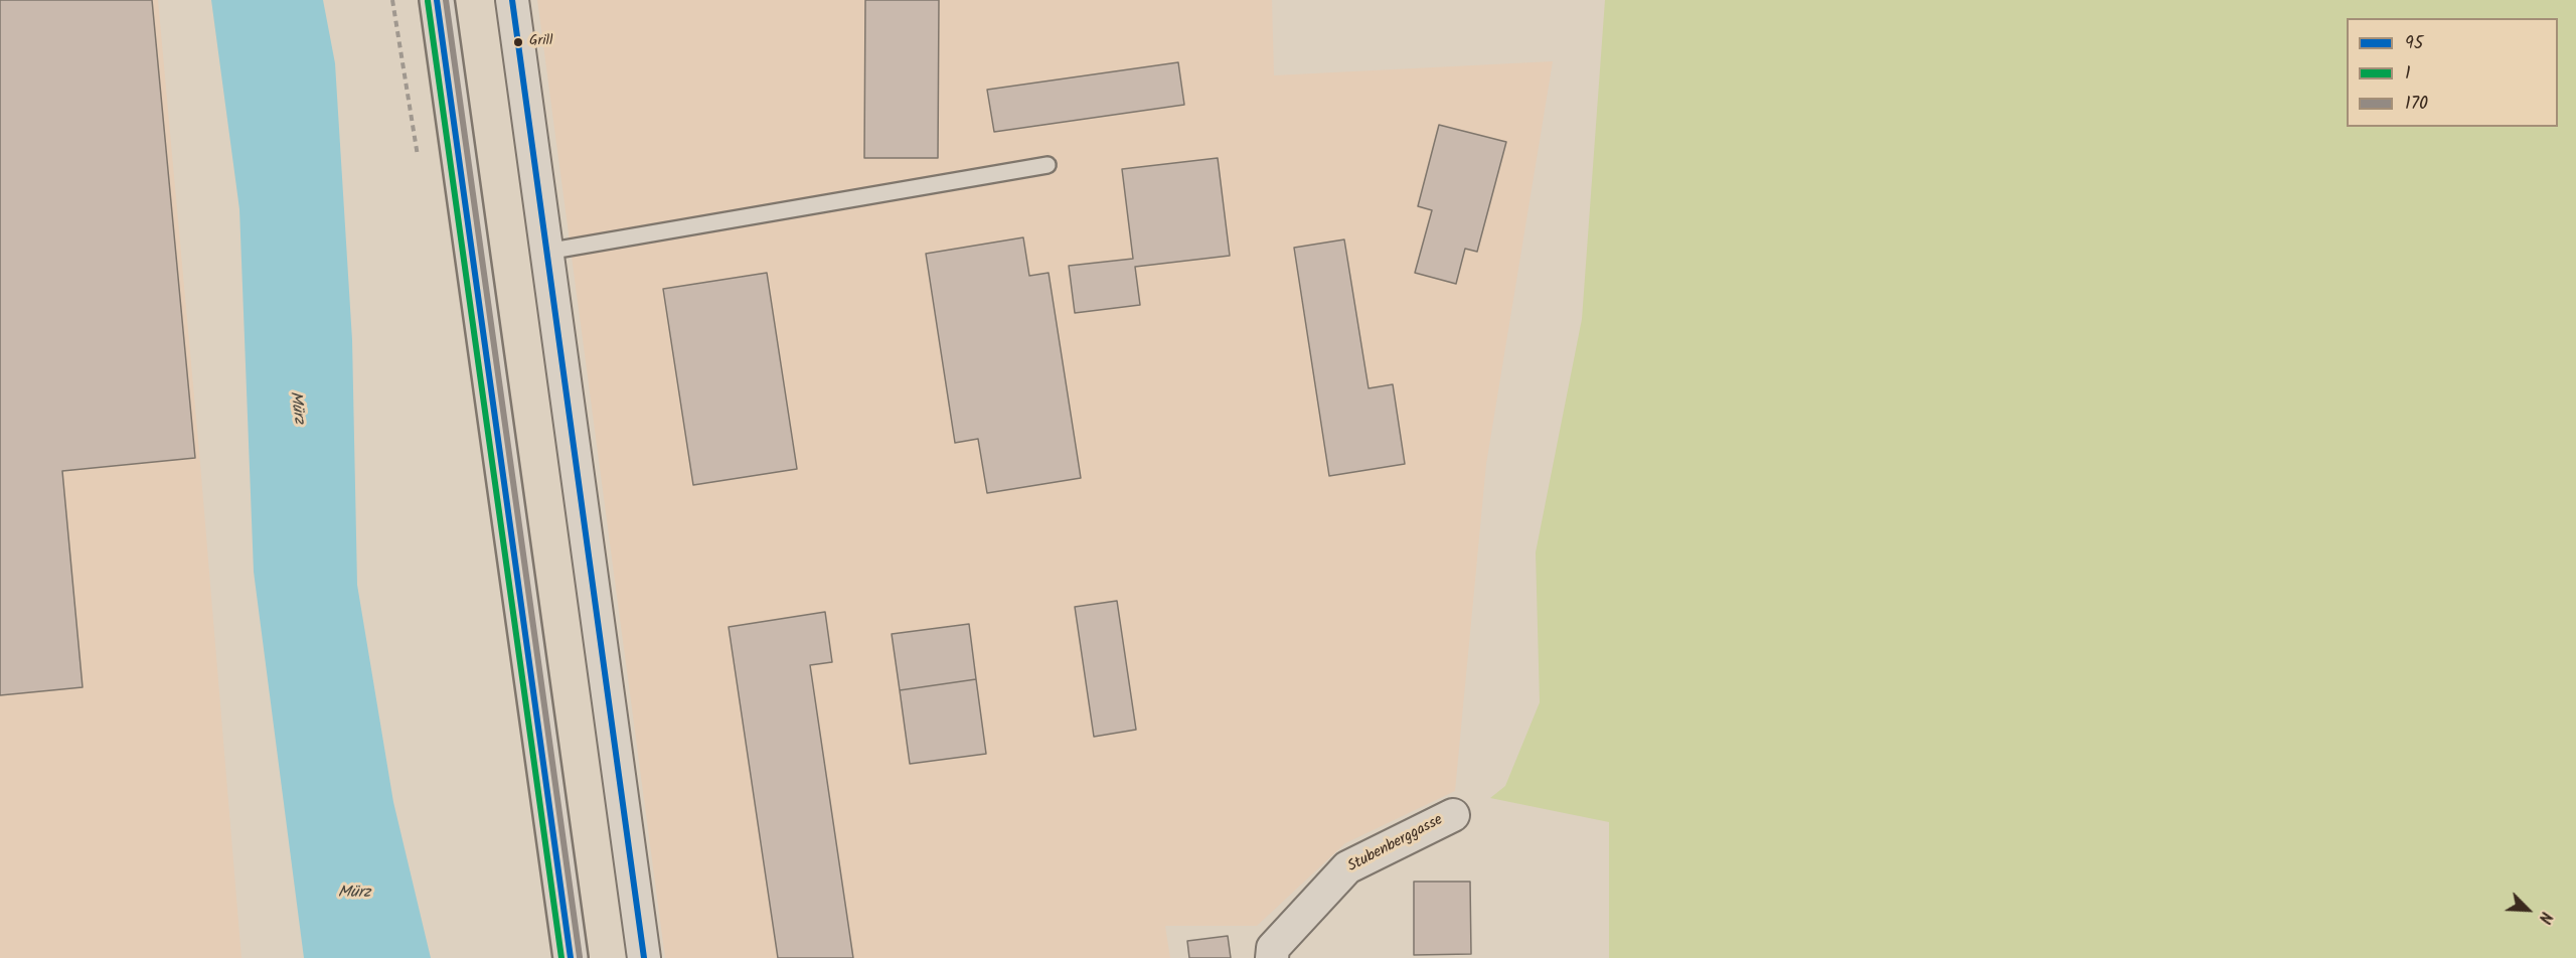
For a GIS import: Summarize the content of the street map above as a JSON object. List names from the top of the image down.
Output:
{
  "streets": {
    "street": ["Stubenberggasse"]
  },
  "water": ["Mürz"],
  "places": ["Grill"],
  "lines": ["transit line 95", "transit line 170", "transit line 1"],
  "legend": ["95", "1", "170"],
  "north": "bottom right"
}
